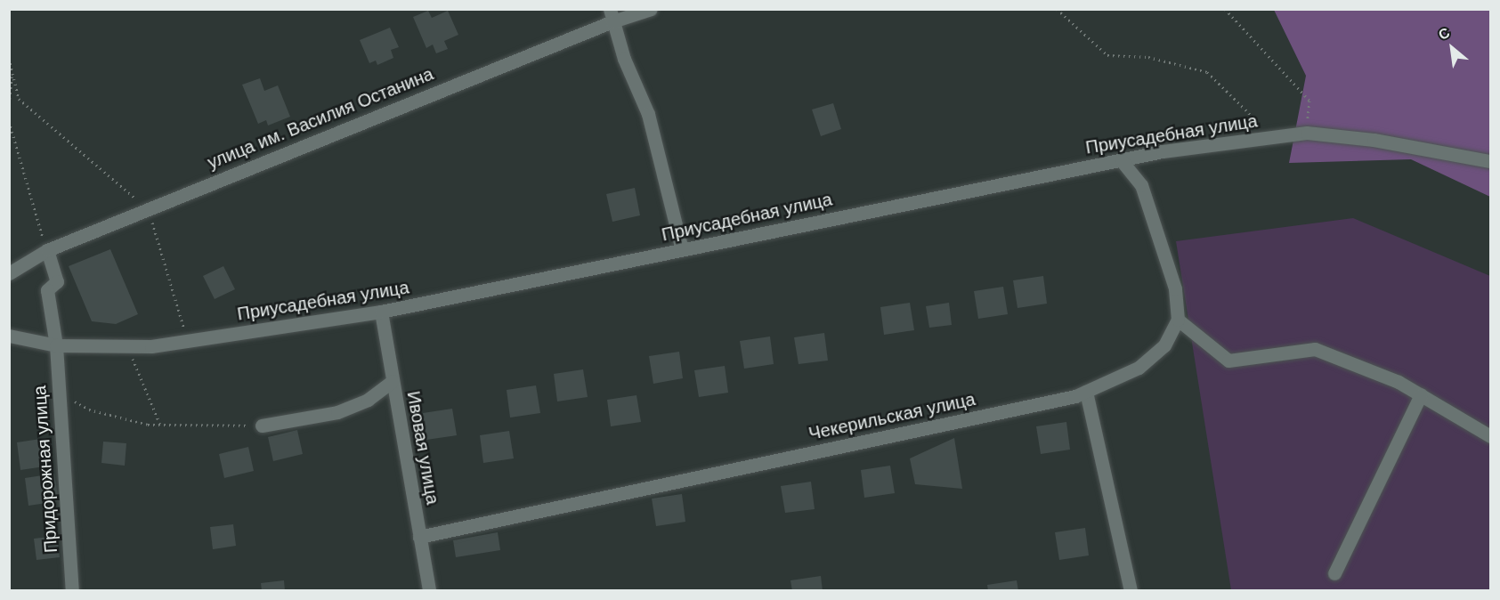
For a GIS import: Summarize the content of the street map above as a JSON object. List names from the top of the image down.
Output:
{
  "streets": {
    "street": [
      "улица им. Василия Останина",
      "Приусадебная улица",
      "Чекерильская улица",
      "Ивовая улица",
      "Придорожная улица"
    ]
  },
  "crossings": [
    ["улица им. Василия Останина", "Придорожная улица"],
    ["Приусадебная улица", "Ивовая улица"],
    ["Приусадебная улица", "Придорожная улица"],
    ["Чекерильская улица", "Ивовая улица"]
  ],
  "north": "top left"
}
